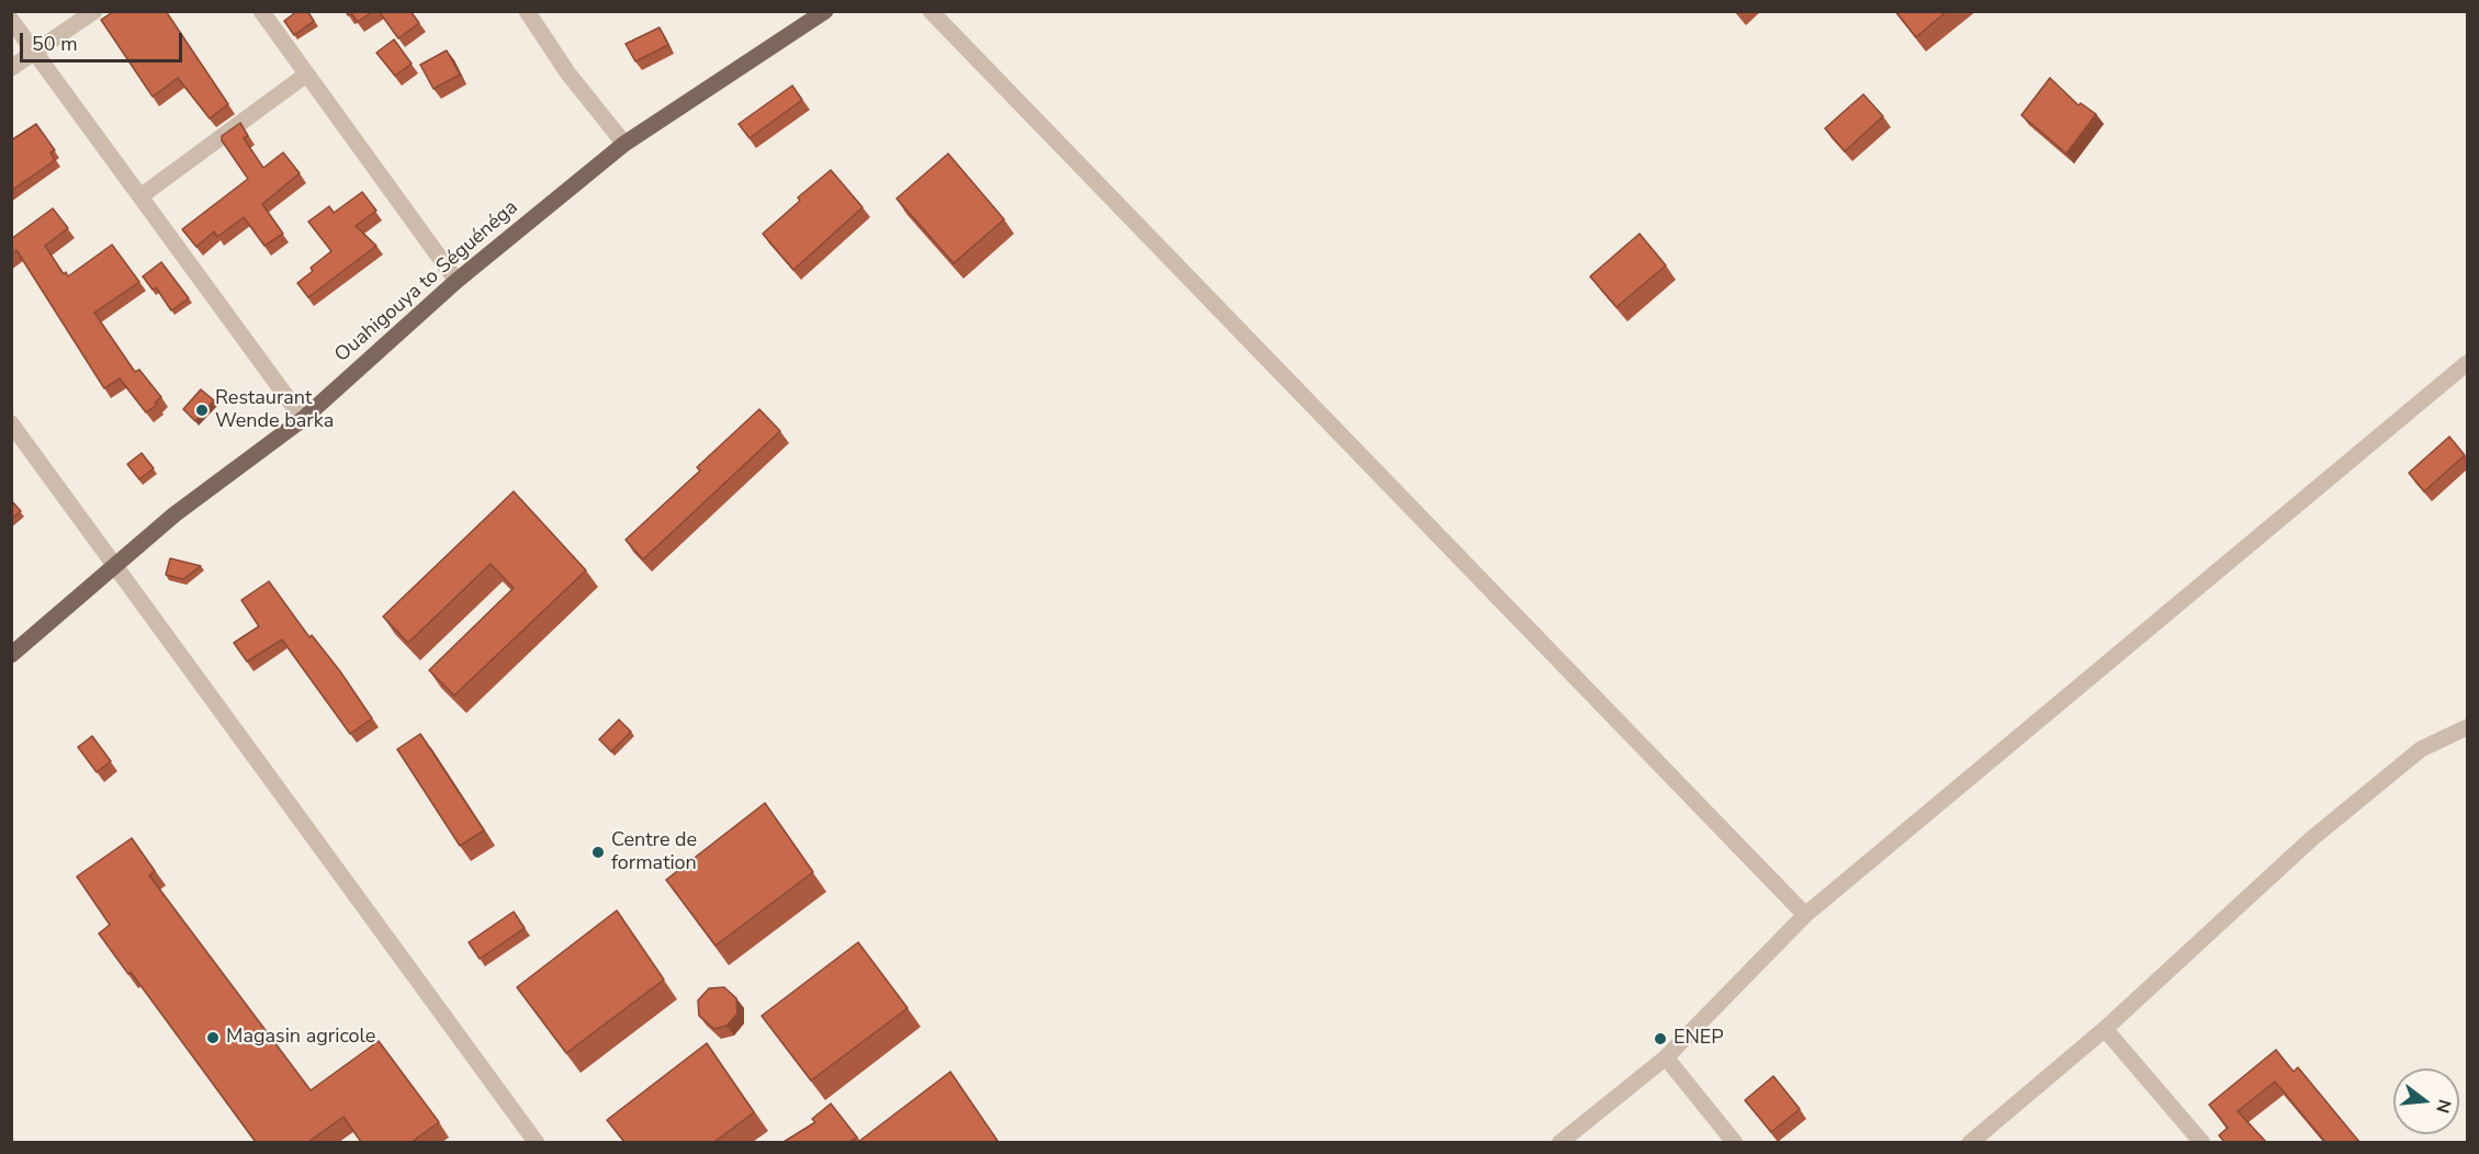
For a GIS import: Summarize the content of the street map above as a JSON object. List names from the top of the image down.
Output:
{
  "streets": {
    "main road": ["Ouahigouya to Séguénéga"]
  },
  "places": [
    "Restaurant Wende barka",
    "Centre de formation",
    "Magasin agricole",
    "ENEP"
  ],
  "scale_bar": "50 m",
  "north": "right"
}
